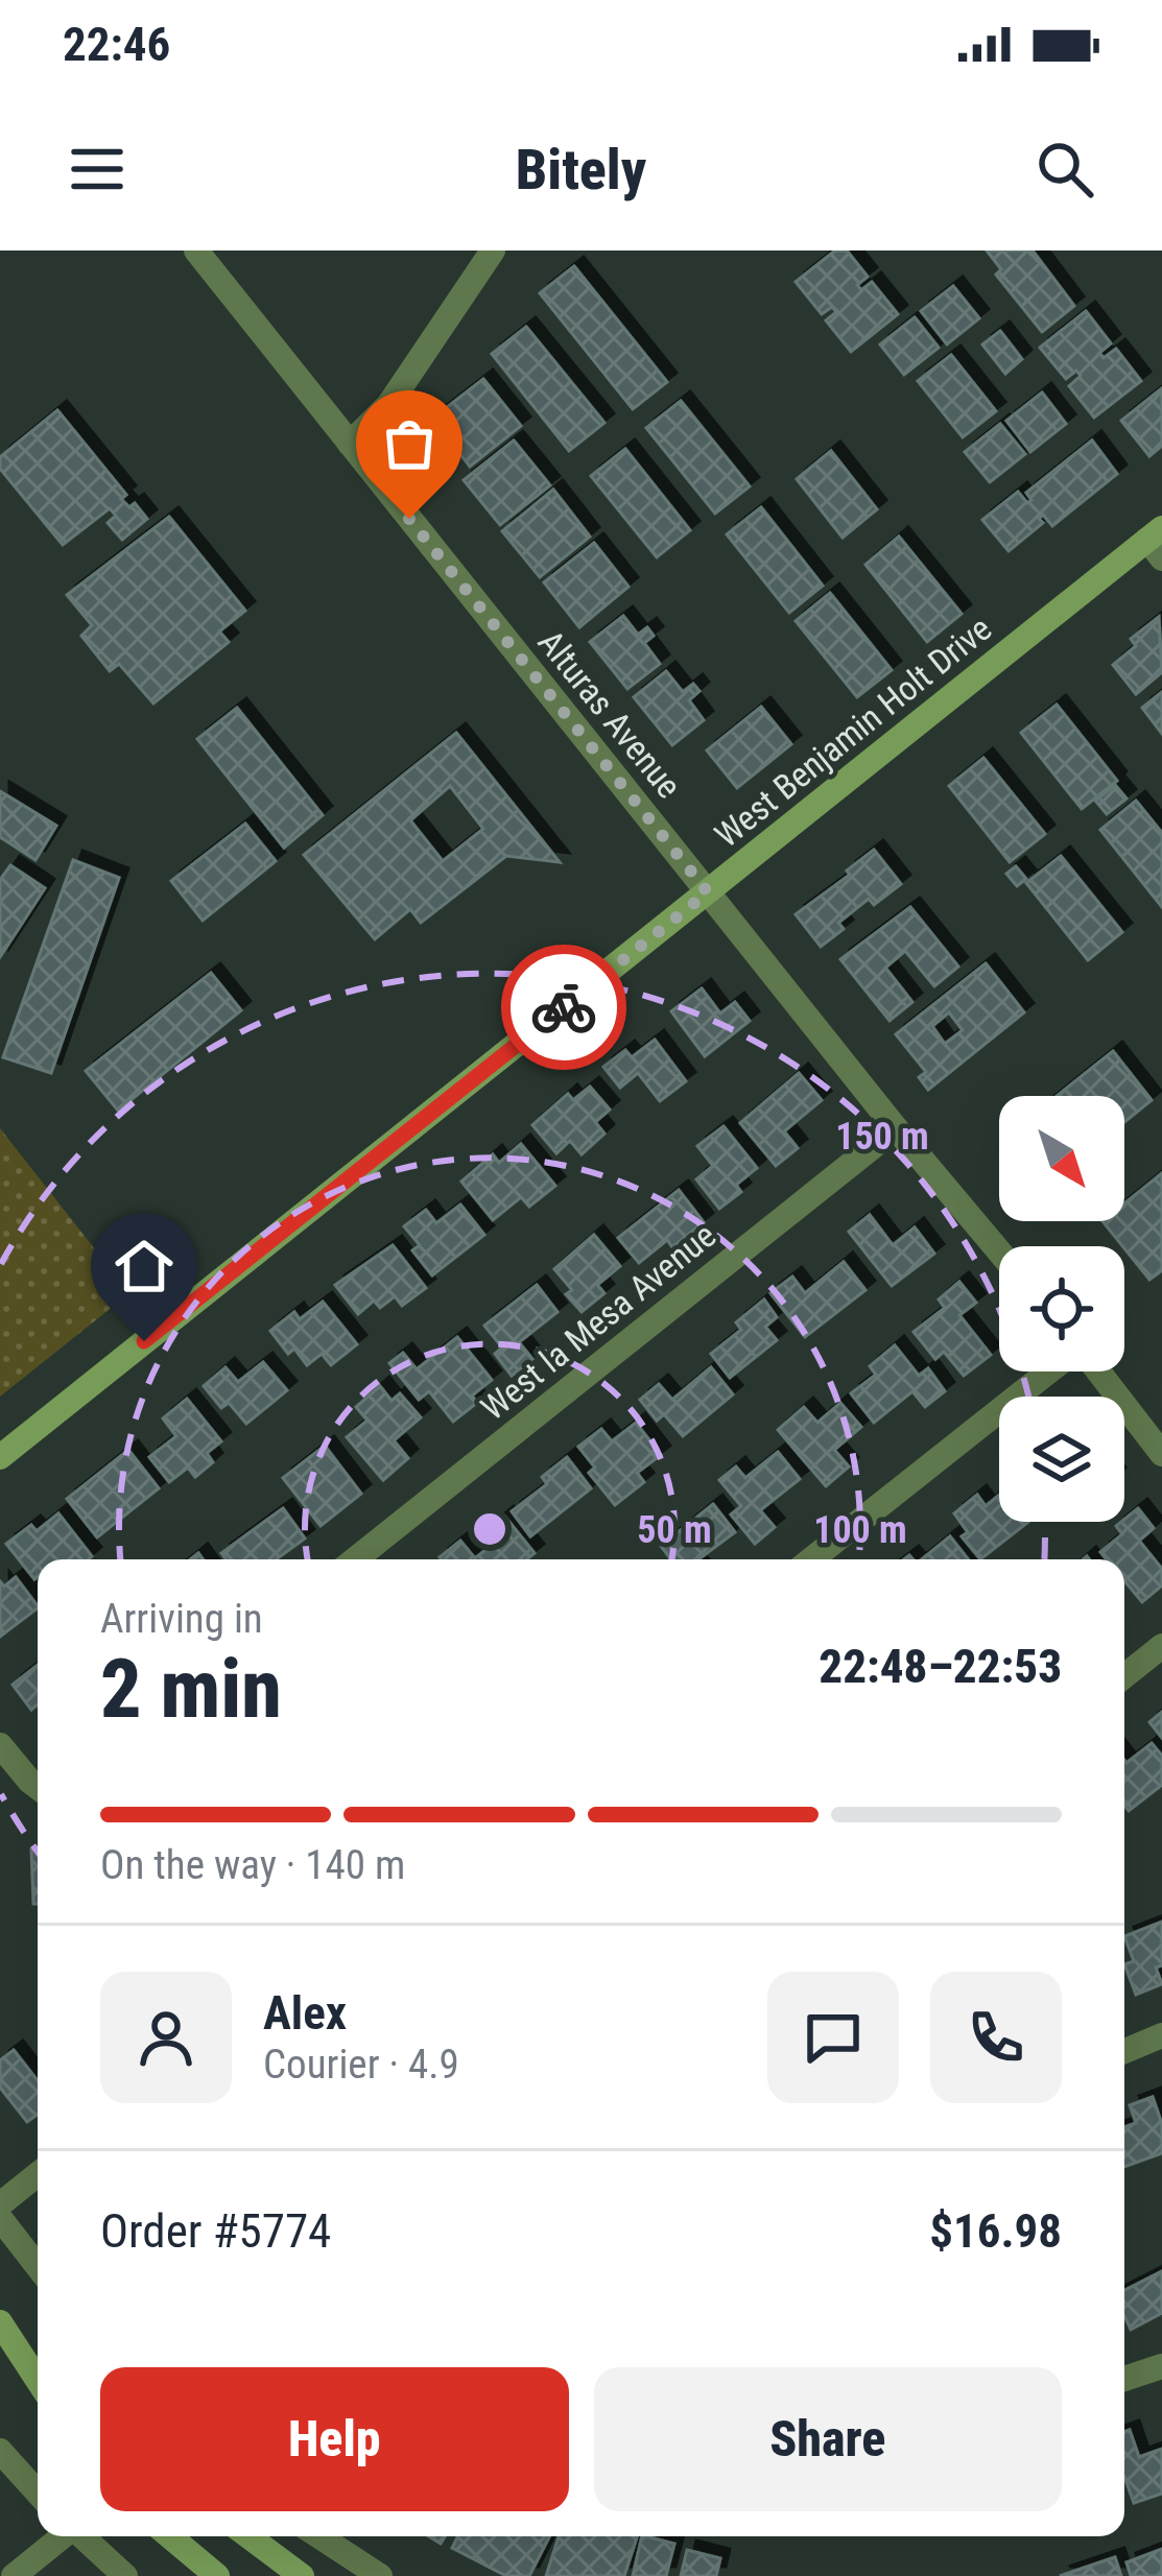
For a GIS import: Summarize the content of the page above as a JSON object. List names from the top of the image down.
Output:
{
  "streets": {
    "main road": ["West Benjamin Holt Drive"],
    "street": ["Alturas Avenue", "West la Mesa Avenue"]
  },
  "crossings": [
    ["Alturas Avenue", "West Benjamin Holt Drive"],
    ["Alturas Avenue", "West la Mesa Avenue"]
  ],
  "north": "bottom right",
  "page": {
    "status": "22:46",
    "header": "Bitely",
    "heading": ["2 min", "Arriving in", "22:48–22:53"],
    "panel": [
      "Alex",
      "Courier · 4.9",
      "Order #5774",
      "$16.98"
    ],
    "bar": "On the way · 140 m",
    "buttons": ["Help", "Share"]
  },
  "rings": ["150 m", "50 m", "100 m"]
}
